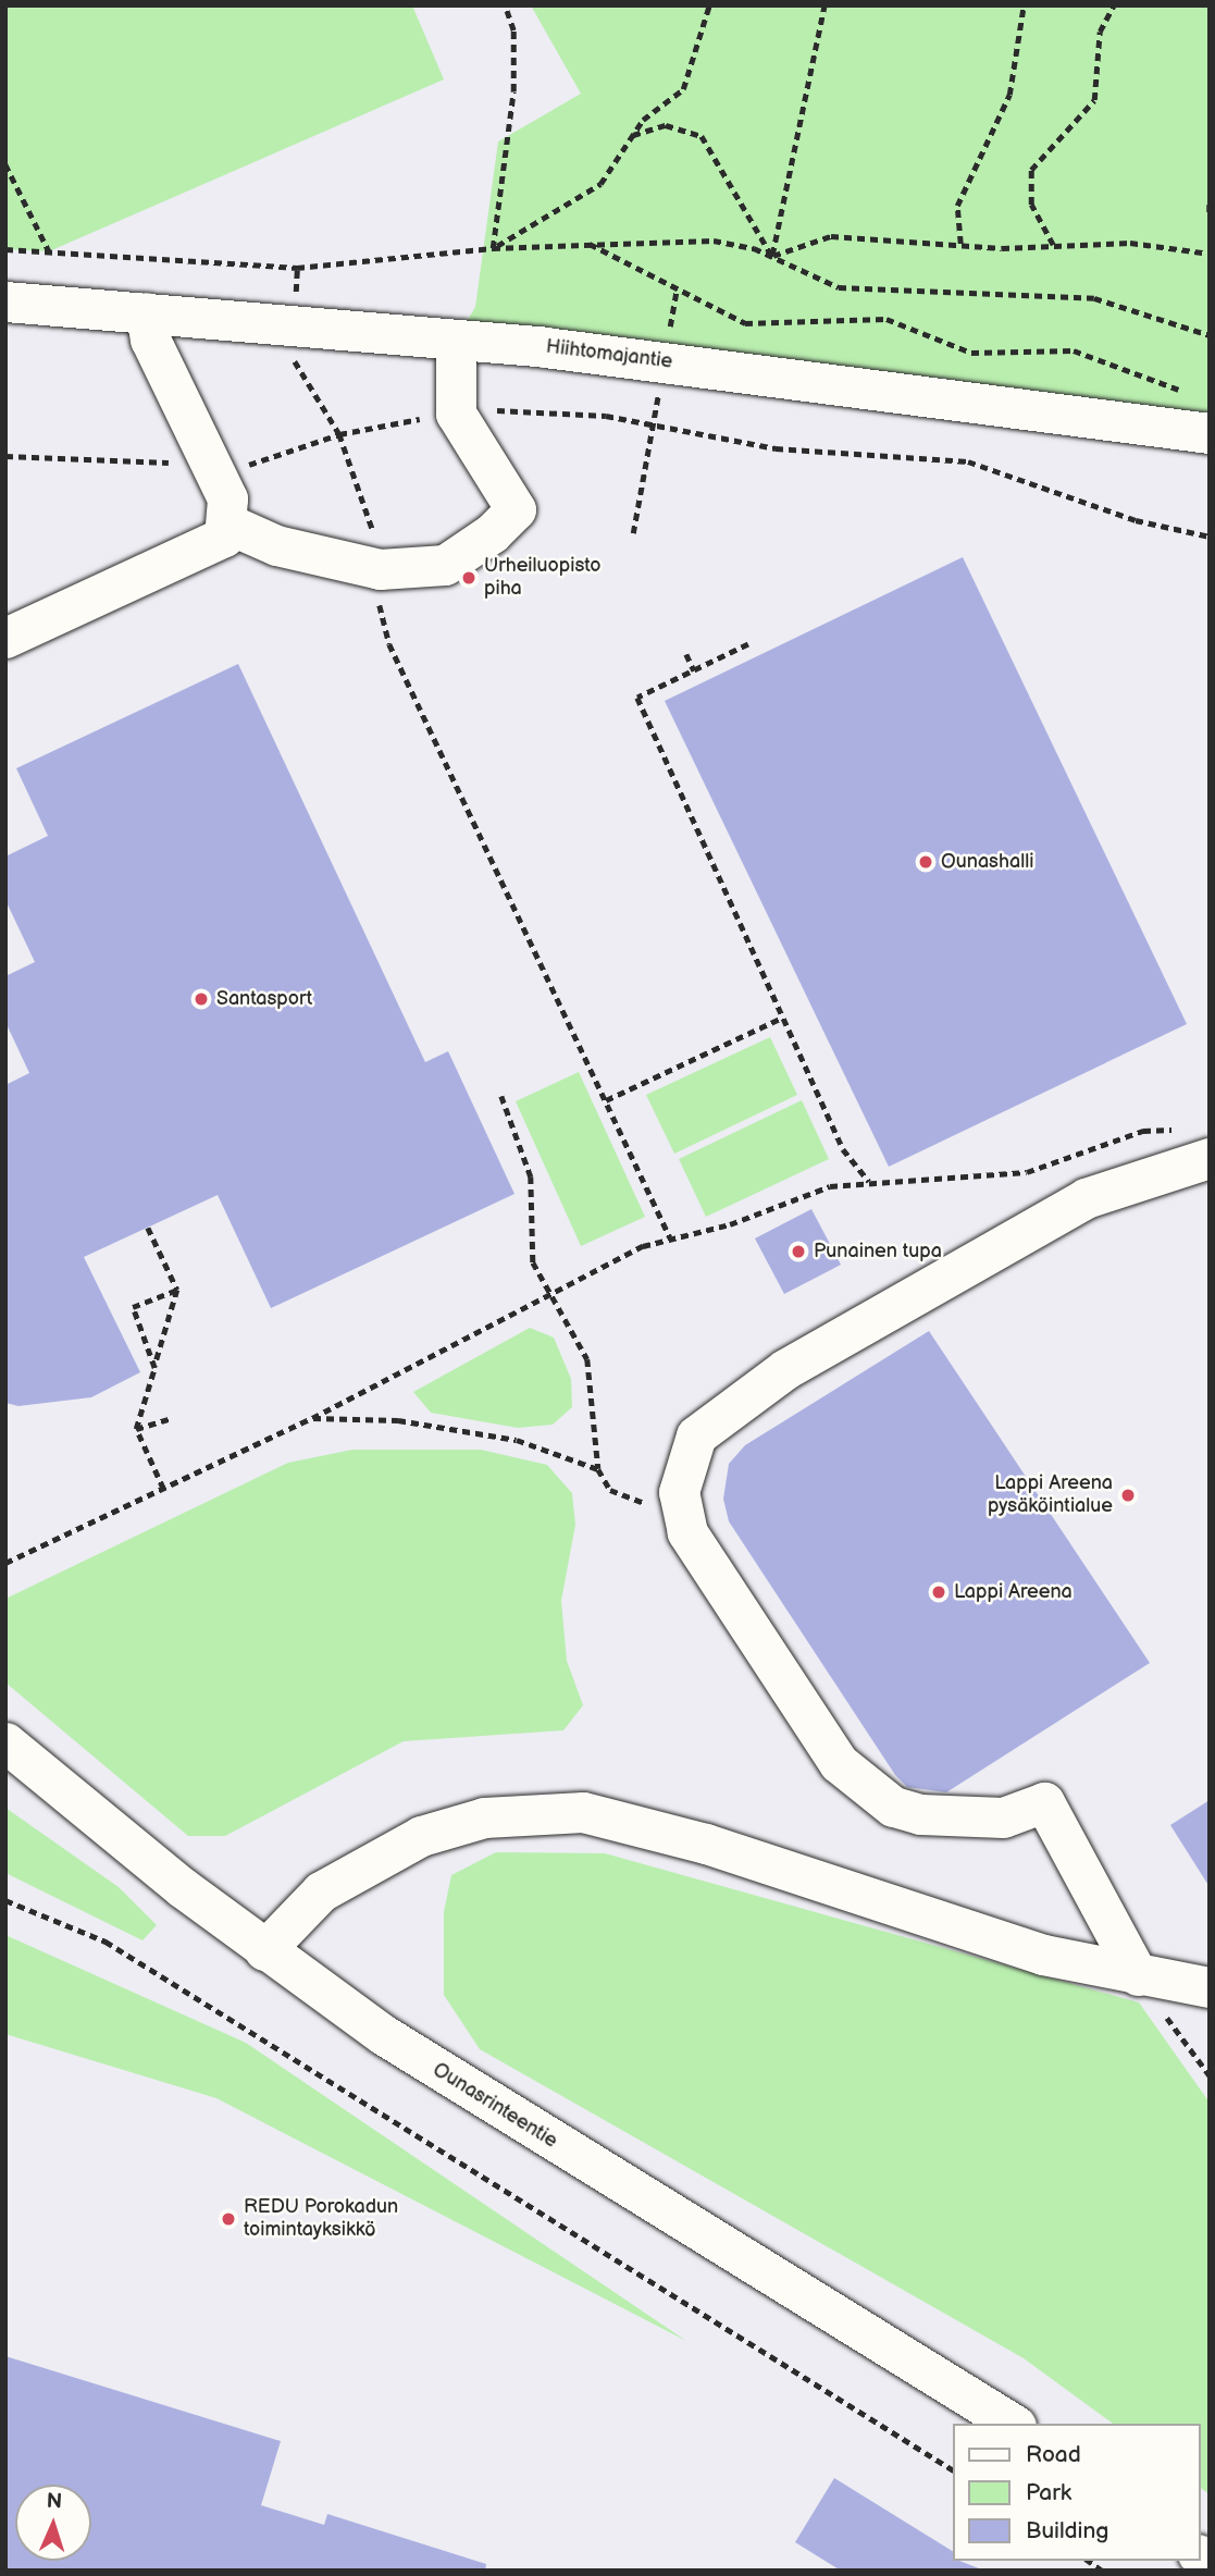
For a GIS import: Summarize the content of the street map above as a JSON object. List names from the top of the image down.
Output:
{
  "streets": {
    "street": ["Hiihtomajantie", "Ounasrinteentie"]
  },
  "places": [
    "Urheiluopisto piha",
    "Ounashalli",
    "Santasport",
    "Punainen tupa",
    "Lappi Areena pysäköintialue",
    "Lappi Areena",
    "REDU Porokadun toimintayksikkö"
  ],
  "legend": ["Road", "Park", "Building"],
  "north": "top"
}
